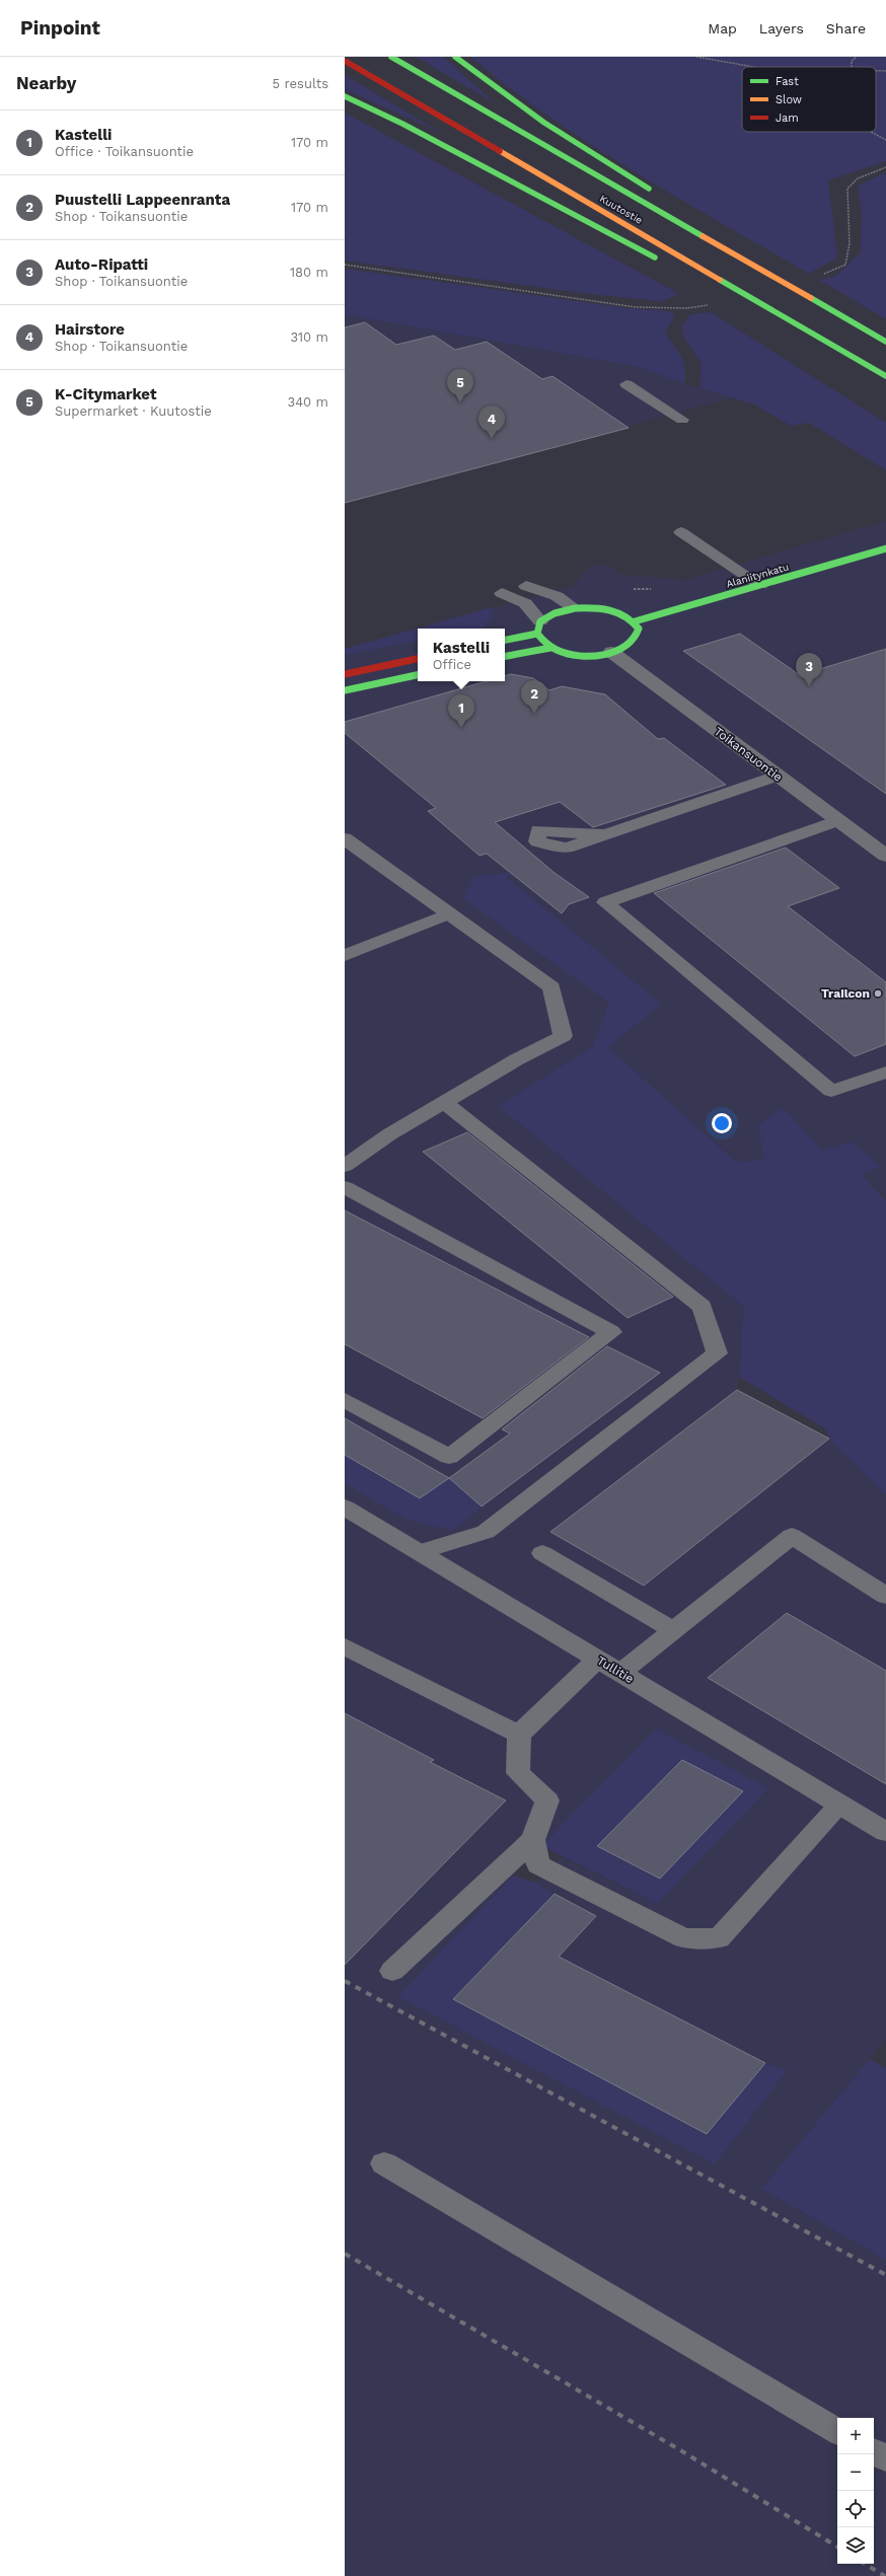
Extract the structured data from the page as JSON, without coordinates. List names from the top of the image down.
{
  "streets": {
    "main road": ["Kuutostie", "Alaniitynkatu"],
    "street": ["Toikansuontie", "Tullitie"]
  },
  "places": ["Trailcon"],
  "legend": ["Fast", "Slow", "Jam"],
  "page": {
    "header": "Pinpoint",
    "nav": ["Map", "Layers", "Share"],
    "heading": ["Nearby", "5 results"],
    "list": [
      {
        "mark": "1",
        "name": "Kastelli",
        "note": "Office · Toikansuontie",
        "value": "170 m"
      },
      {
        "mark": "2",
        "name": "Puustelli Lappeenranta",
        "note": "Shop · Toikansuontie",
        "value": "170 m"
      },
      {
        "mark": "3",
        "name": "Auto-Ripatti",
        "note": "Shop · Toikansuontie",
        "value": "180 m"
      },
      {
        "mark": "4",
        "name": "Hairstore",
        "note": "Shop · Toikansuontie",
        "value": "310 m"
      },
      {
        "mark": "5",
        "name": "K-Citymarket",
        "note": "Supermarket · Kuutostie",
        "value": "340 m"
      }
    ],
    "pins": [
      "5",
      "4",
      "3",
      "2",
      "1"
    ],
    "popup": ["Kastelli", "Office"],
    "map_buttons": ["+", "−"]
  }
}
